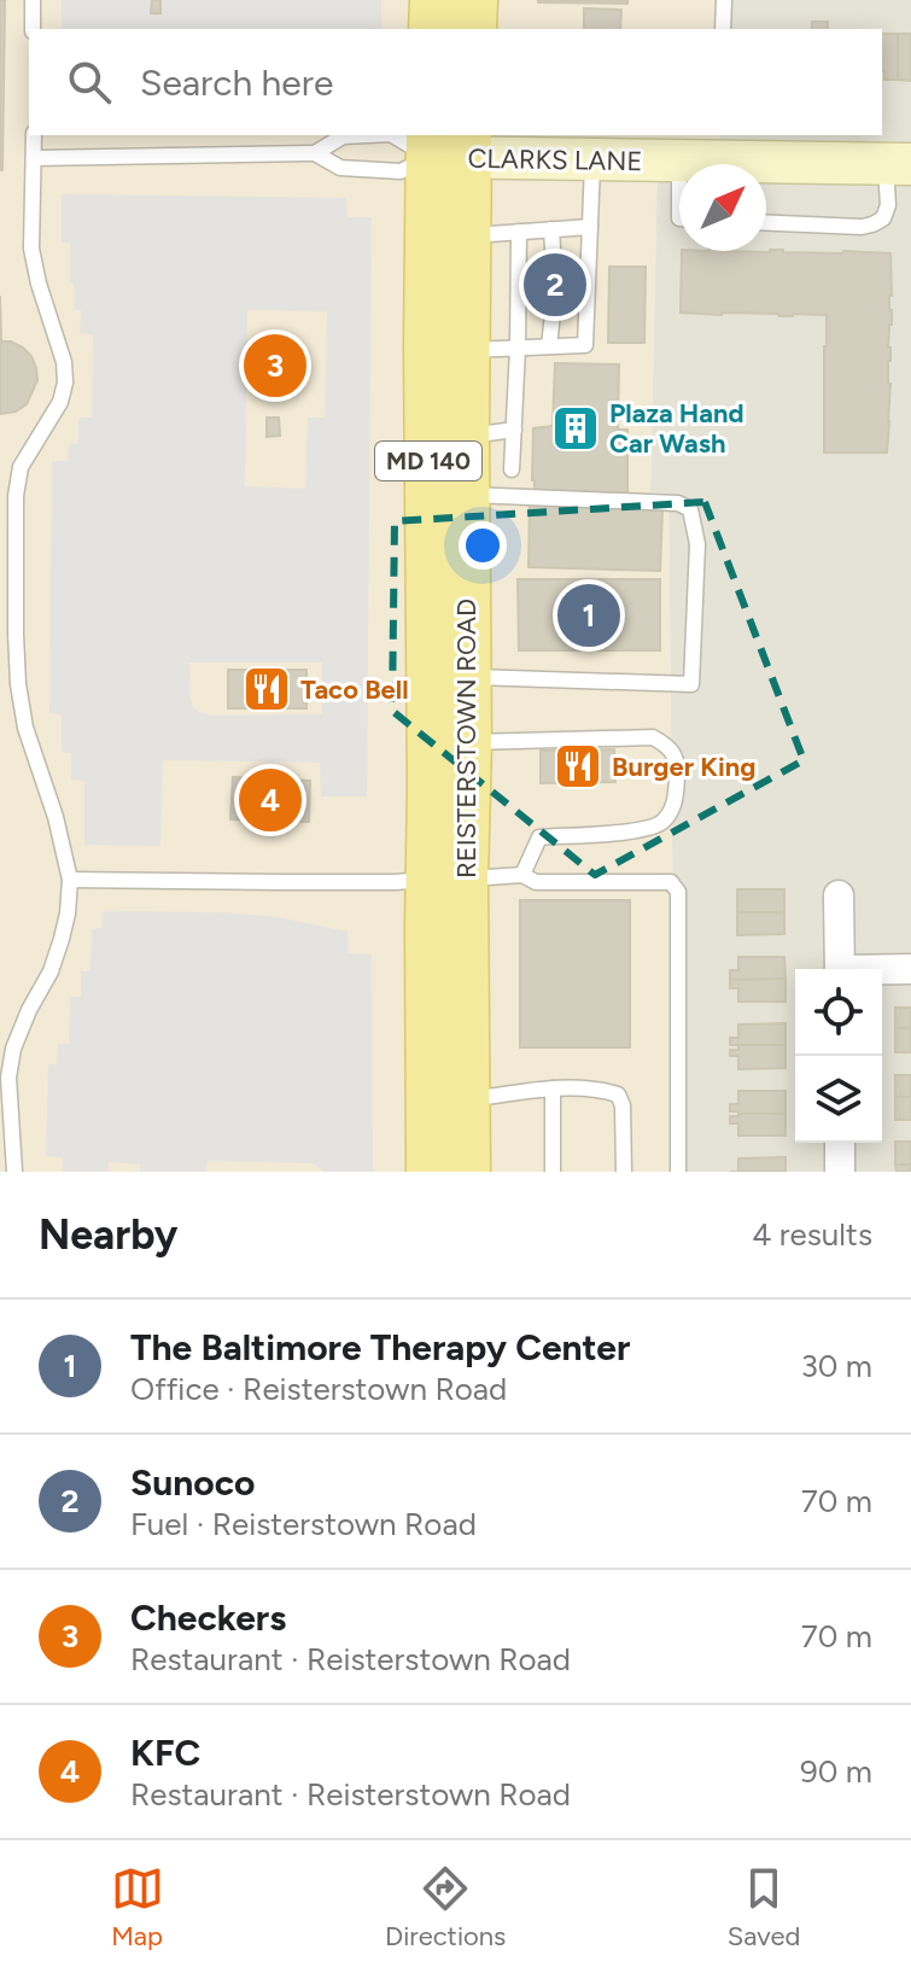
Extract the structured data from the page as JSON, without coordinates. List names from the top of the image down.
{
  "streets": {
    "main road": ["MD 140", "REISTERSTOWN ROAD"],
    "street": ["CLARKS LANE"]
  },
  "crossings": [
    ["CLARKS LANE", "REISTERSTOWN ROAD"]
  ],
  "places": {
    "building": ["Plaza Hand Car Wash"],
    "restaurant": ["Taco Bell", "Burger King"]
  },
  "north": "top right",
  "page": {
    "search": "Search here",
    "pins": [
      "2",
      "3",
      "1",
      "4"
    ],
    "heading": ["Nearby", "4 results"],
    "list": [
      {
        "mark": "1",
        "name": "The Baltimore Therapy Center",
        "note": "Office · Reisterstown Road",
        "value": "30 m"
      },
      {
        "mark": "2",
        "name": "Sunoco",
        "note": "Fuel · Reisterstown Road",
        "value": "70 m"
      },
      {
        "mark": "3",
        "name": "Checkers",
        "note": "Restaurant · Reisterstown Road",
        "value": "70 m"
      },
      {
        "mark": "4",
        "name": "KFC",
        "note": "Restaurant · Reisterstown Road",
        "value": "90 m"
      }
    ],
    "nav": ["Map", "Directions", "Saved"]
  }
}
